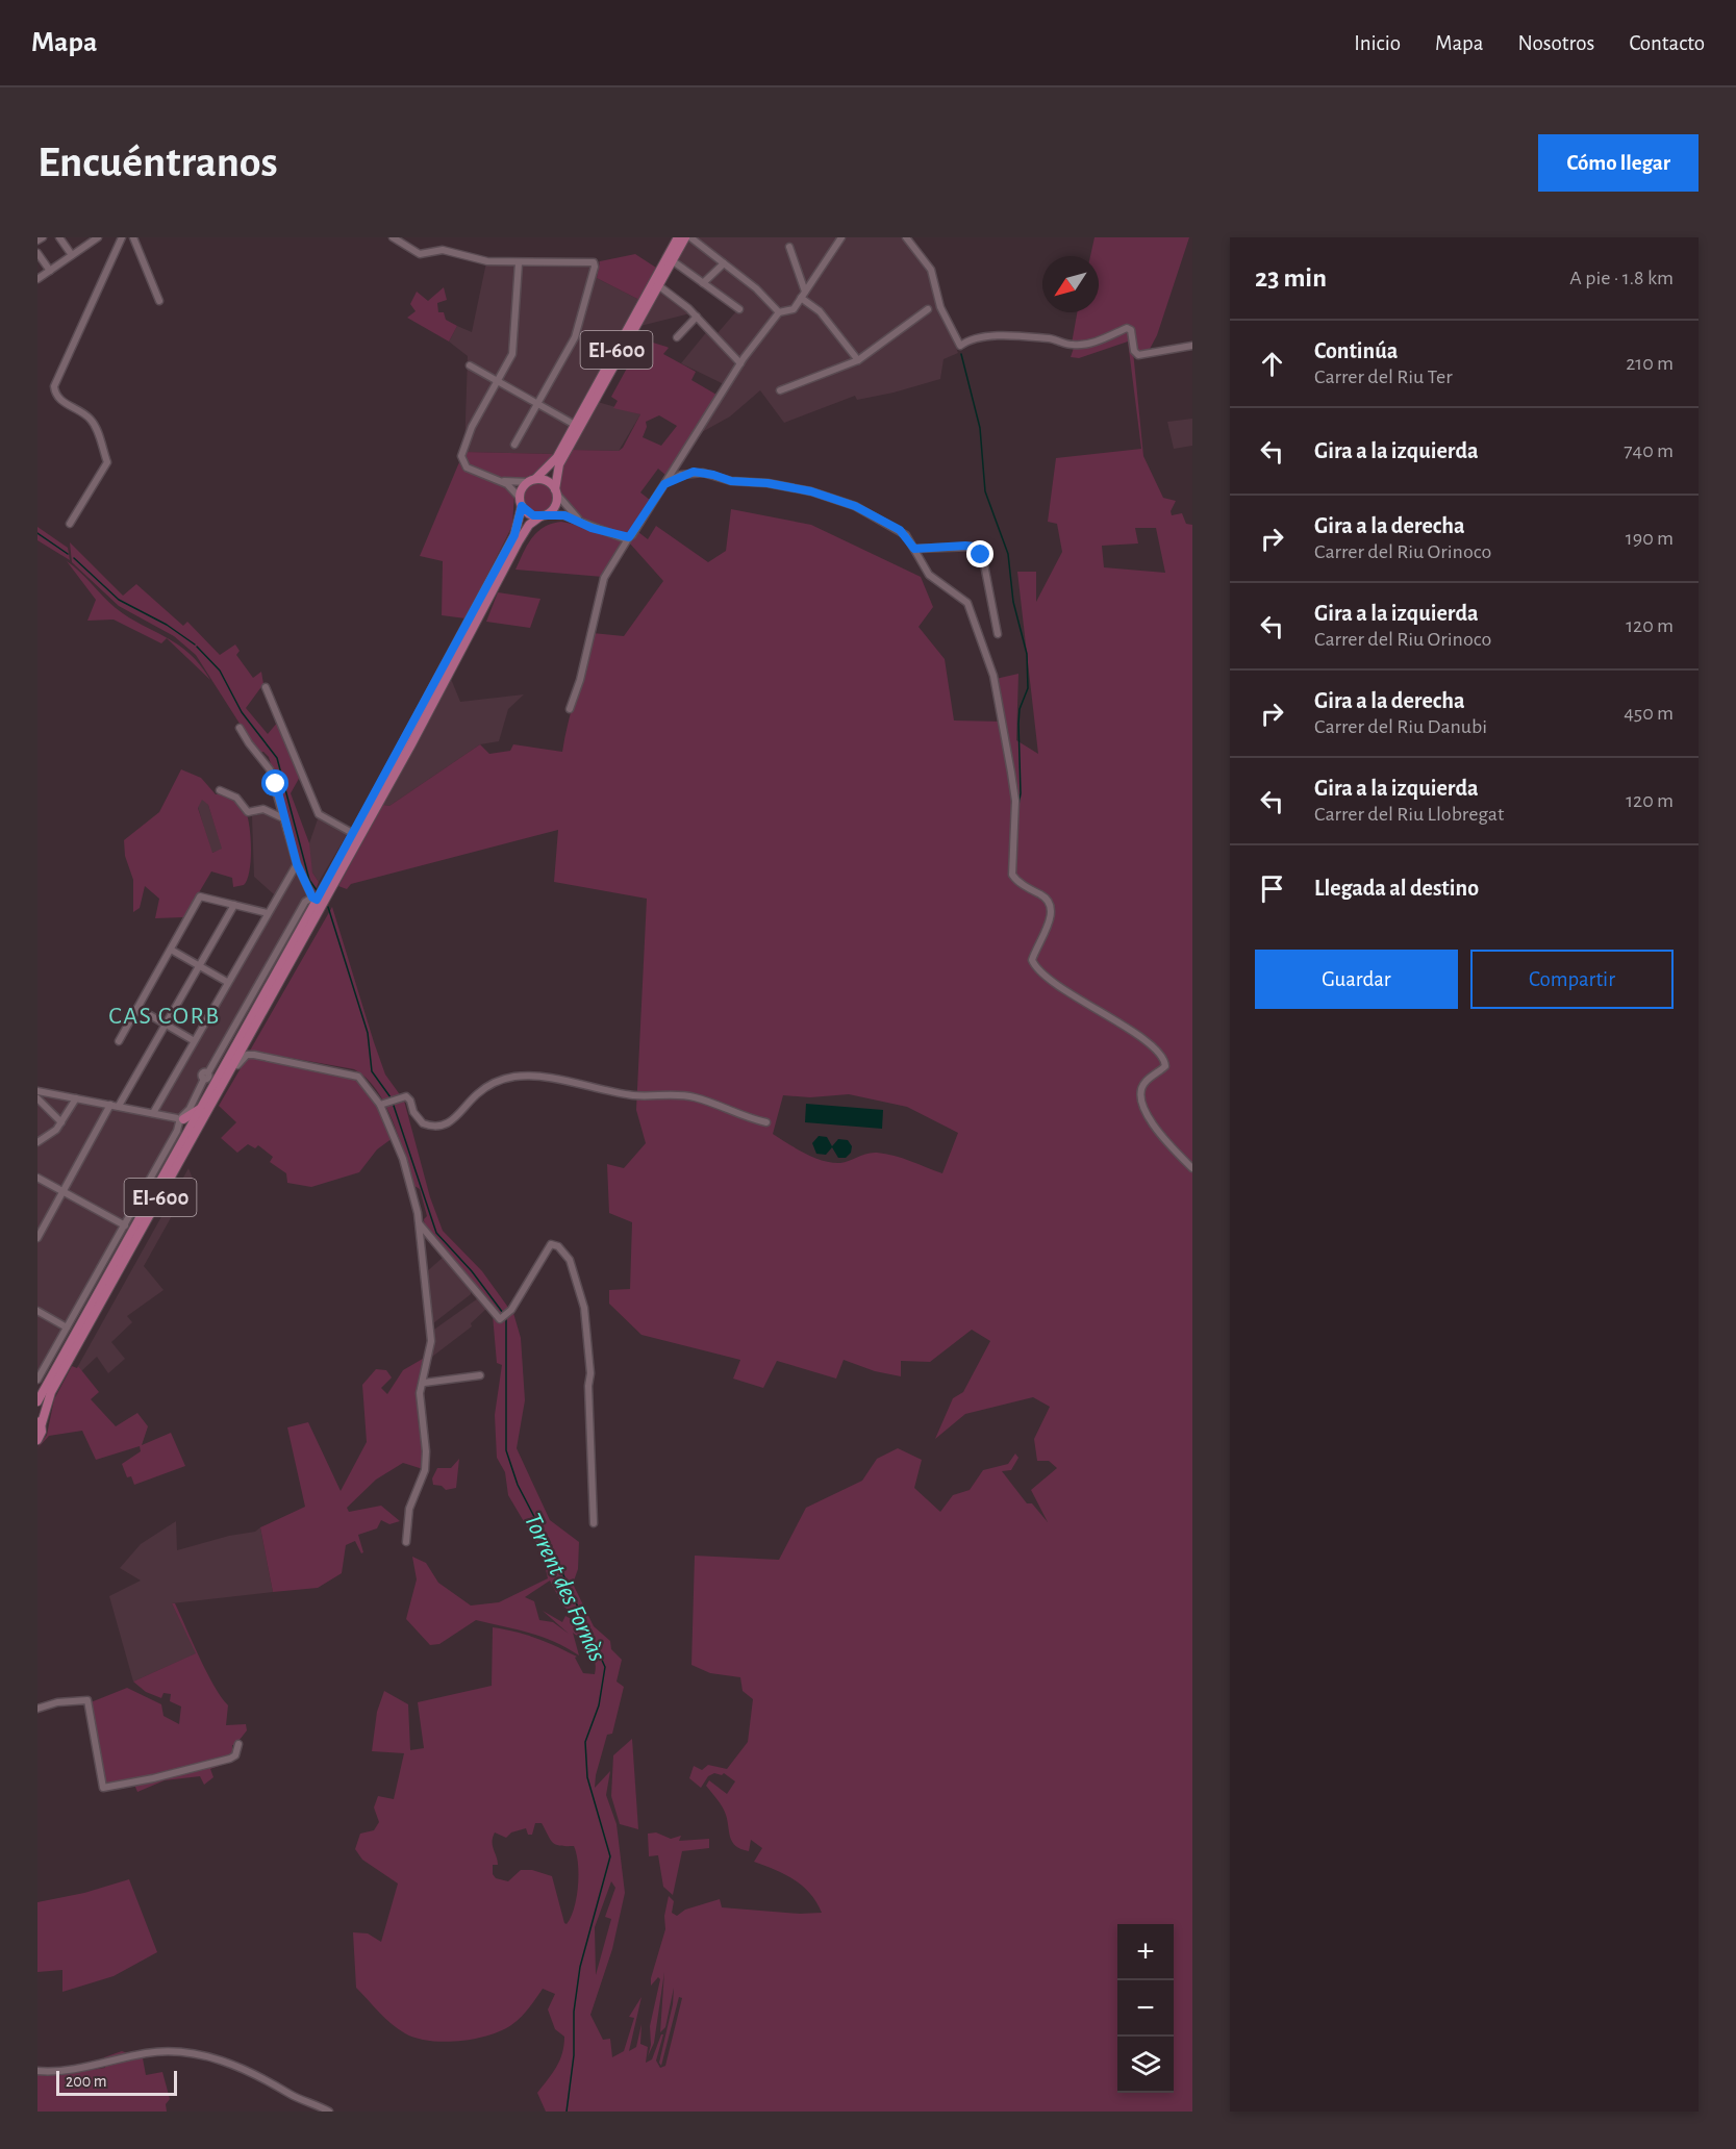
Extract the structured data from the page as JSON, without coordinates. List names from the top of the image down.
{
  "streets": {
    "main road": ["EI-600"]
  },
  "districts": ["CAS CORB"],
  "water": ["Torrent des Fornàs"],
  "scale_bar": "200 m",
  "north": "bottom left",
  "page": {
    "header": "Mapa",
    "nav": [
      "Inicio",
      "Mapa",
      "Nosotros",
      "Contacto"
    ],
    "buttons": [
      "Cómo llegar",
      ["Guardar", "Compartir"]
    ],
    "title": "Encuéntranos",
    "heading": ["23 min", "A pie · 1.8 km"],
    "list": [
      ["Continúa", "Carrer del Riu Ter", "210 m"],
      ["Gira a la izquierda", "740 m"],
      ["Gira a la derecha", "Carrer del Riu Orinoco", "190 m"],
      ["Gira a la izquierda", "Carrer del Riu Orinoco", "120 m"],
      ["Gira a la derecha", "Carrer del Riu Danubi", "450 m"],
      ["Gira a la izquierda", "Carrer del Riu Llobregat", "120 m"],
      "Llegada al destino"
    ],
    "map_buttons": ["+", "−"],
    "scale": "200 m"
  }
}
